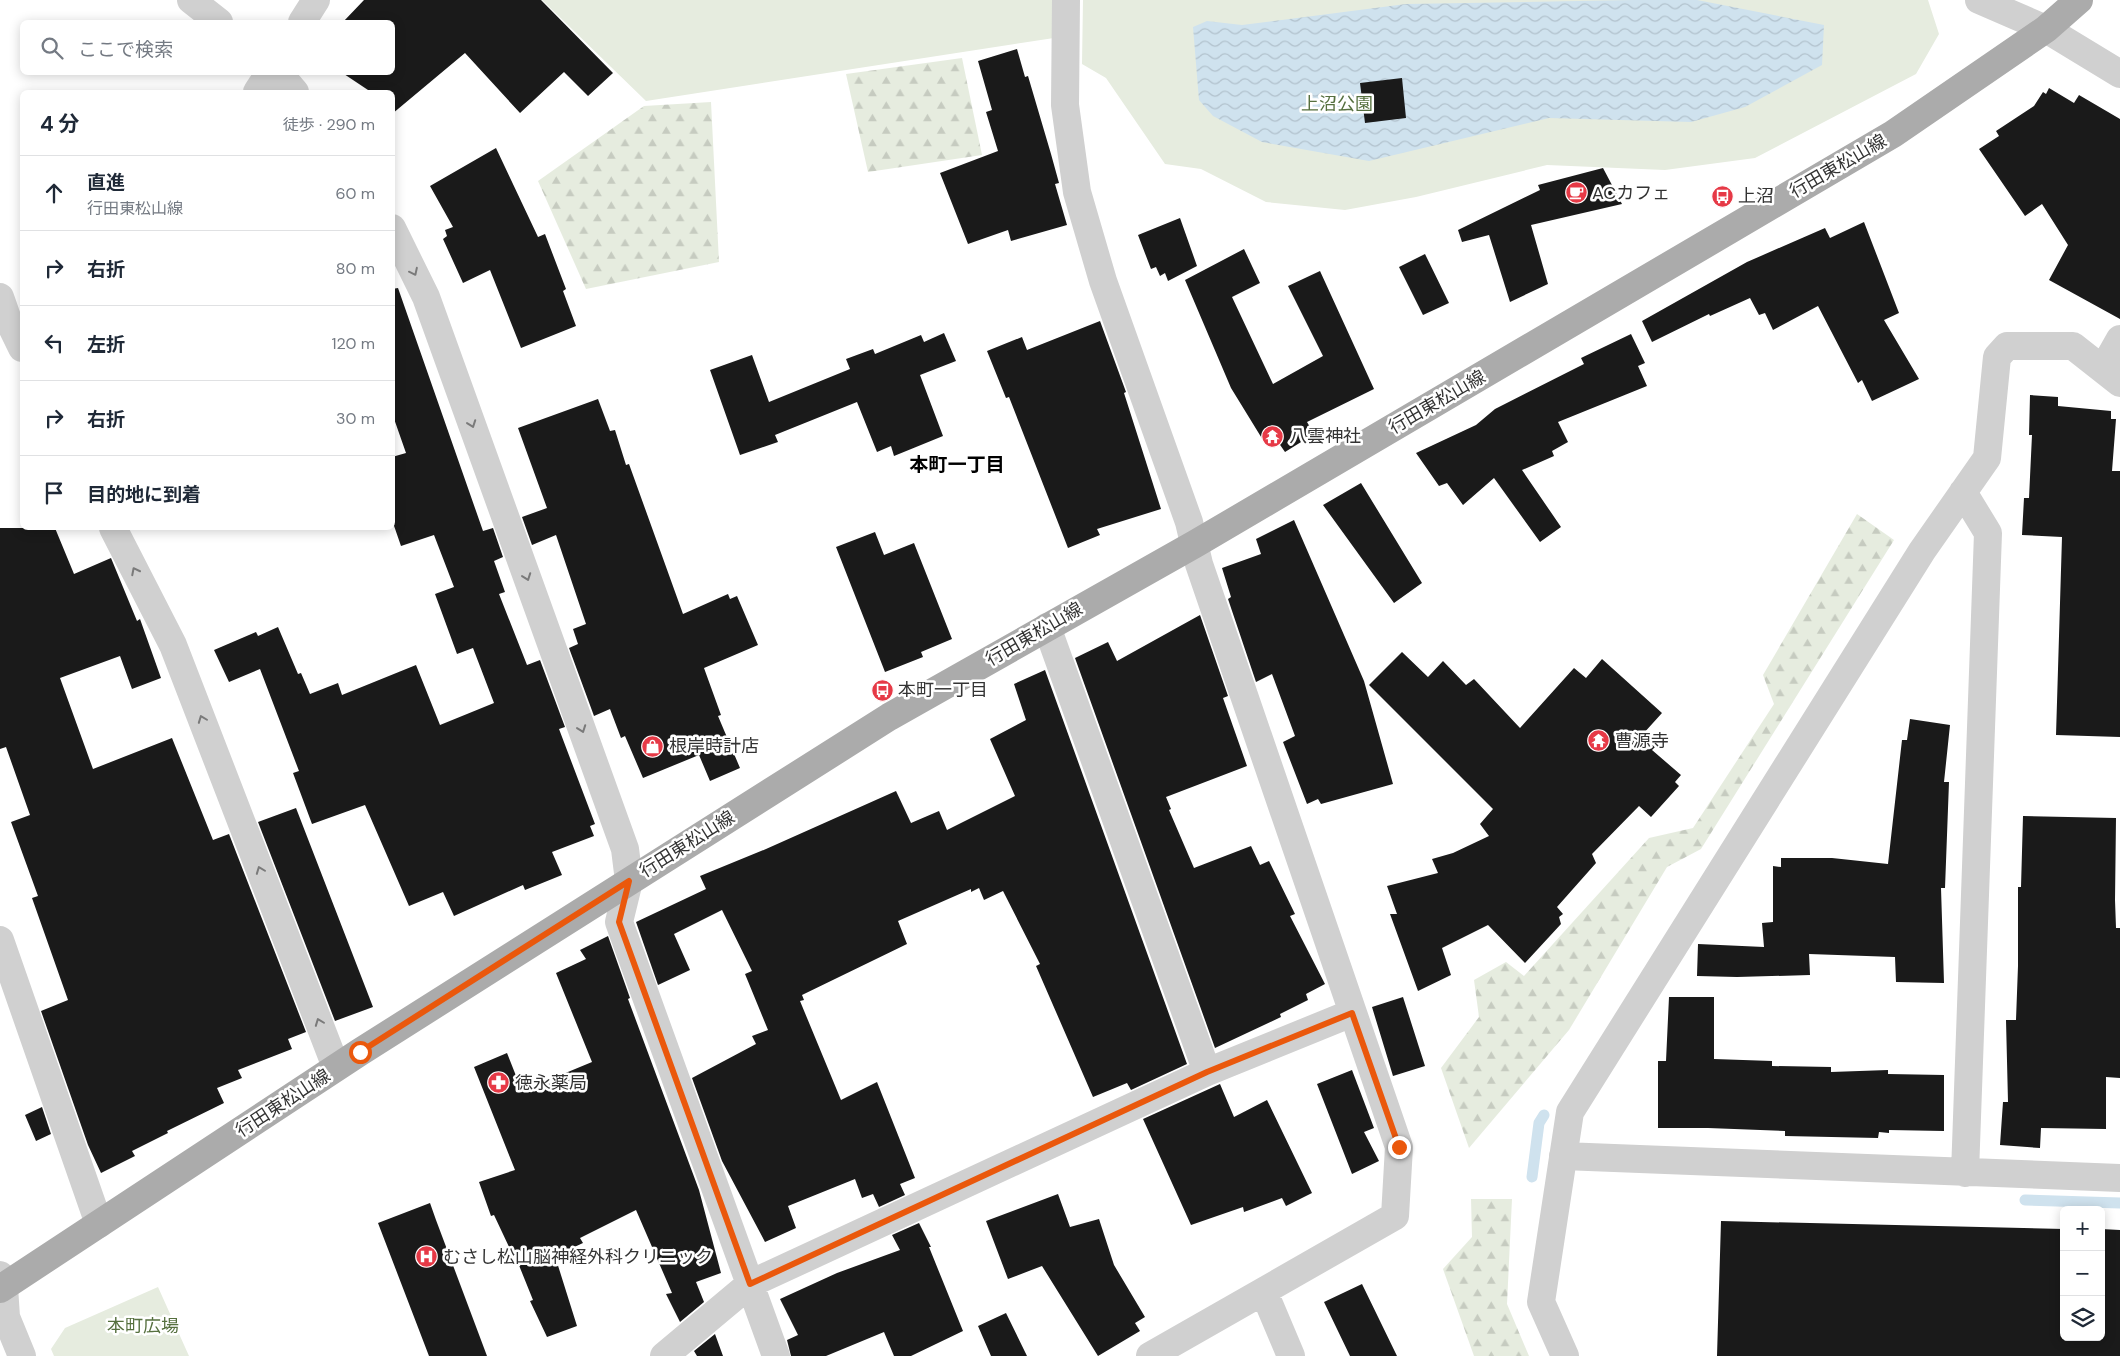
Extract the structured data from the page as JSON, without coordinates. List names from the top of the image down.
{
  "streets": {
    "main road": ["行田東松山線"]
  },
  "districts": ["本町一丁目"],
  "parks": ["上沼公園", "本町広場"],
  "places": {
    "cafe": ["ACカフェ"],
    "bus stop": ["上沼", "本町一丁目"],
    "temple": ["八雲神社", "曹源寺"],
    "shop": ["根岸時計店"],
    "pharmacy": ["徳永薬局"],
    "hospital": ["むさし松山脳神経外科クリニック"]
  },
  "page": {
    "search": "ここで検索",
    "heading": ["4 分", "徒歩 · 290 m"],
    "list": [
      ["直進", "行田東松山線", "60 m"],
      ["右折", "80 m"],
      ["左折", "120 m"],
      ["右折", "30 m"],
      "目的地に到着"
    ],
    "map_buttons": ["+", "−"]
  }
}
